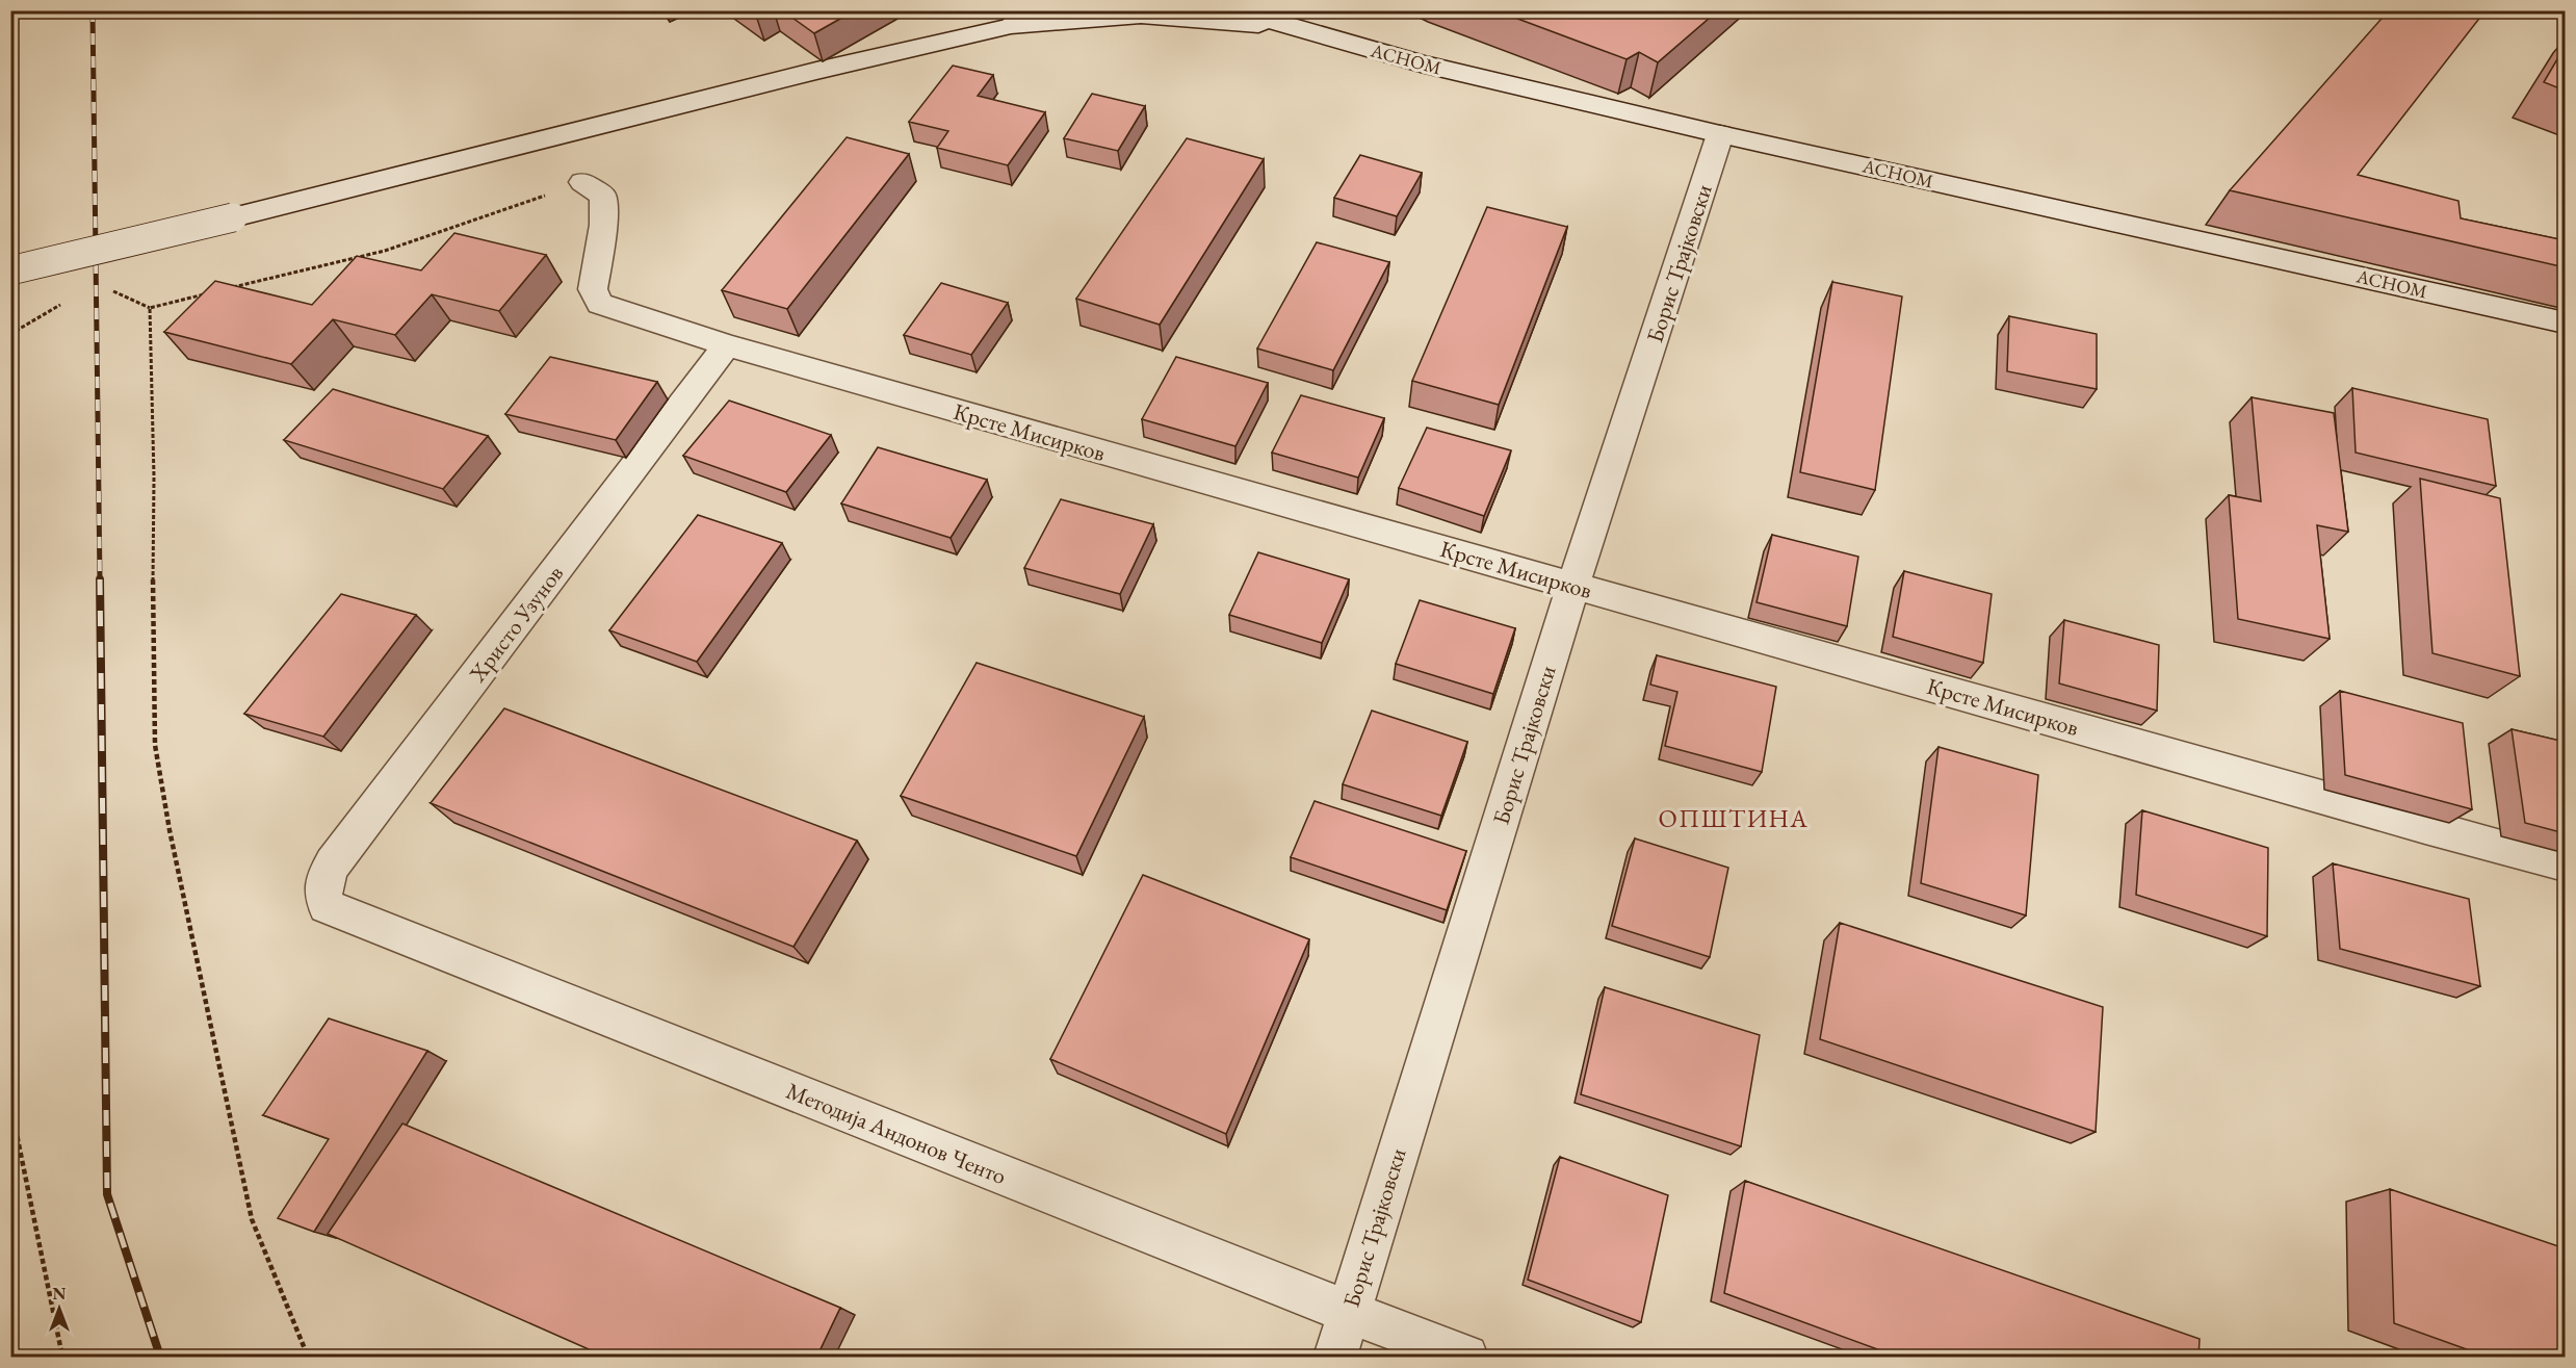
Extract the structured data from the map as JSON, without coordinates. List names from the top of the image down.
{
  "streets": {
    "street": [
      "АСНОМ",
      "Борис Трајковски",
      "Крсте Мисирков",
      "Христо Узунов",
      "Методија Андонов Ченто"
    ]
  },
  "crossings": [
    ["АСНОМ", "Борис Трајковски"],
    ["Борис Трајковски", "Крсте Мисирков"],
    ["Борис Трајковски", "Методија Андонов Ченто"],
    ["Крсте Мисирков", "Христо Узунов"],
    ["Христо Узунов", "Методија Андонов Ченто"]
  ],
  "districts": ["ОПШТИНА"],
  "north": "top"
}
